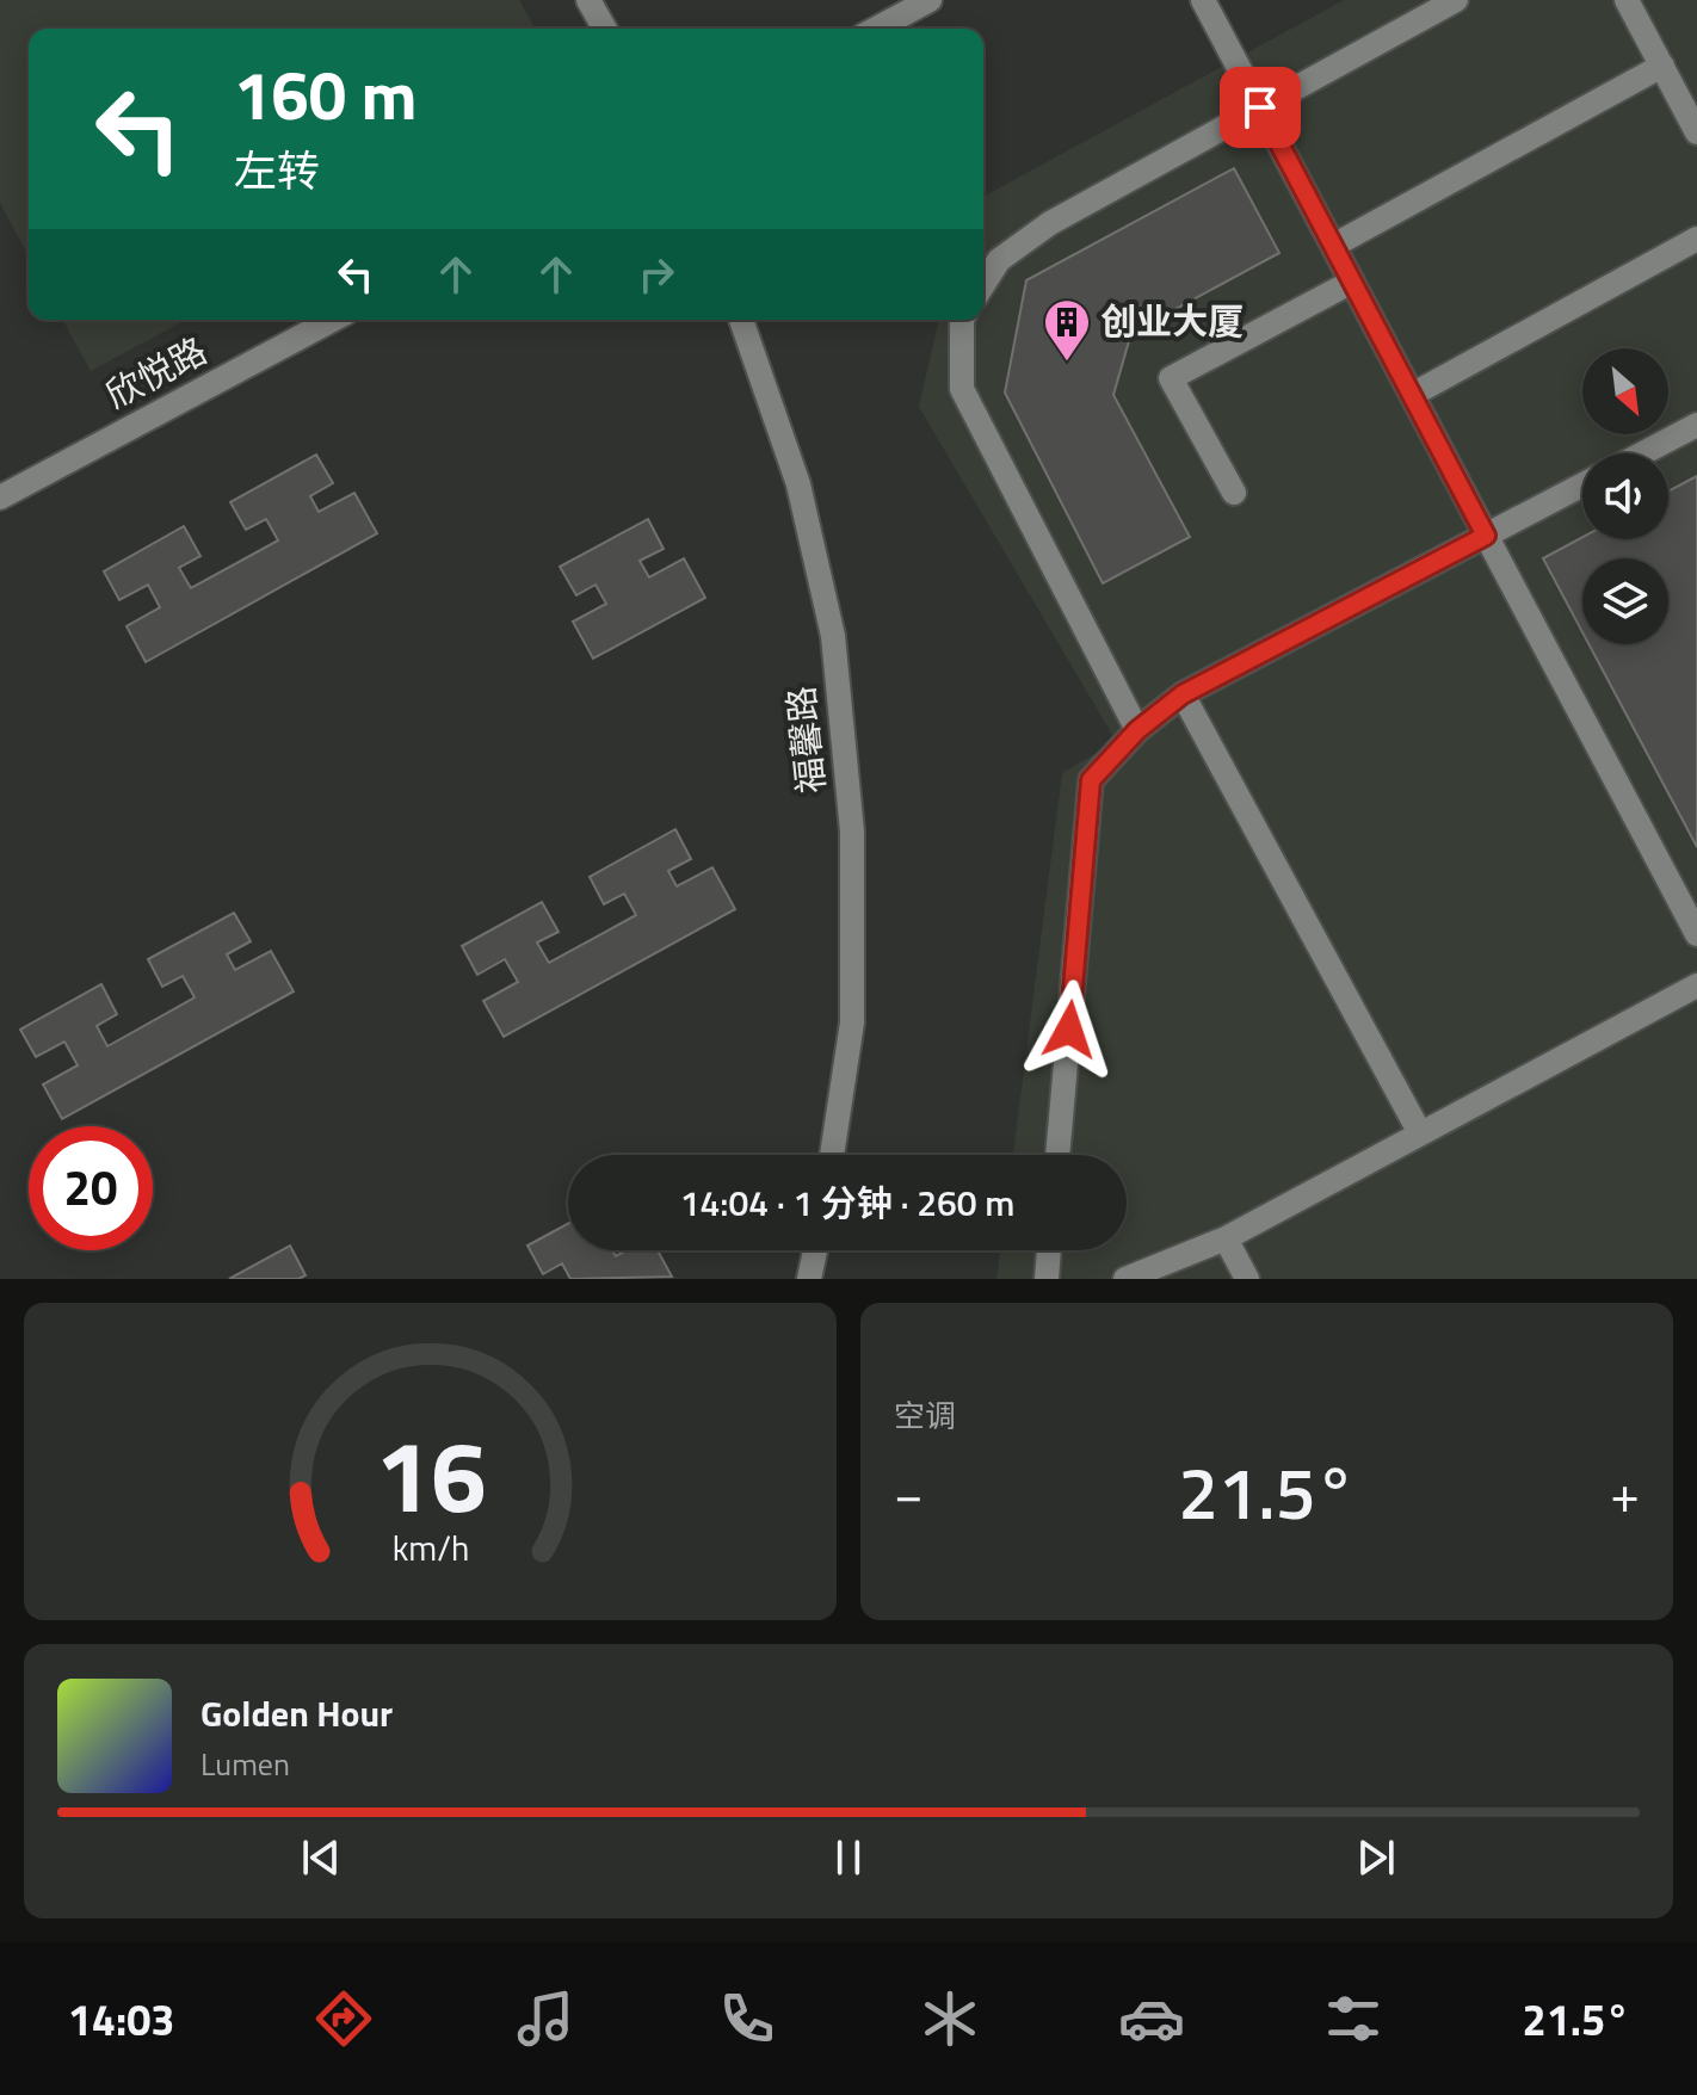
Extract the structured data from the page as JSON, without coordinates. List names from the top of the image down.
{
  "streets": {
    "street": ["欣悦路", "福馨路"]
  },
  "places": {
    "building": ["创业大厦"]
  },
  "north": "bottom right",
  "page": {
    "turn": ["160 m", "左转"],
    "limit": "20",
    "trip": "14:04 · 1 分钟 · 260 m",
    "tile": "空调",
    "heat": ["−", "21.5°", "+"],
    "song": ["Golden Hour", "Lumen"],
    "tabs": ["14:03", "21.5°"],
    "gauge": ["16", "km/h"]
  }
}
